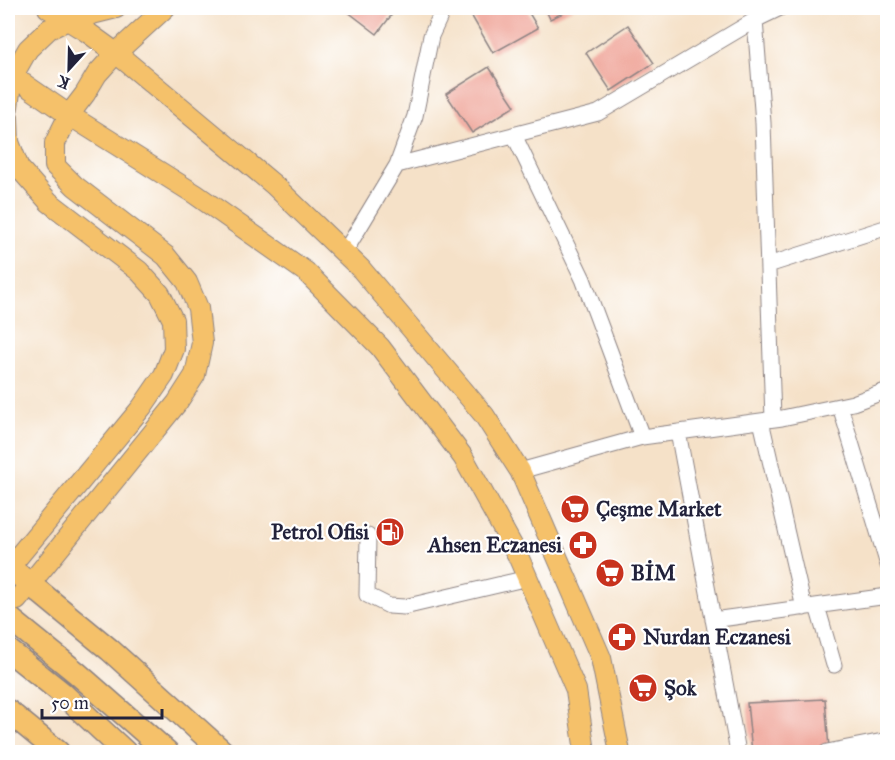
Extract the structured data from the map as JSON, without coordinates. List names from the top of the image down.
{
  "places": {
    "supermarket": ["Çeşme Market", "BİM", "Şok"],
    "fuel station": ["Petrol Ofisi"],
    "pharmacy": ["Ahsen Eczanesi", "Nurdan Eczanesi"]
  },
  "scale_bar": "50 m",
  "north": "bottom"
}
